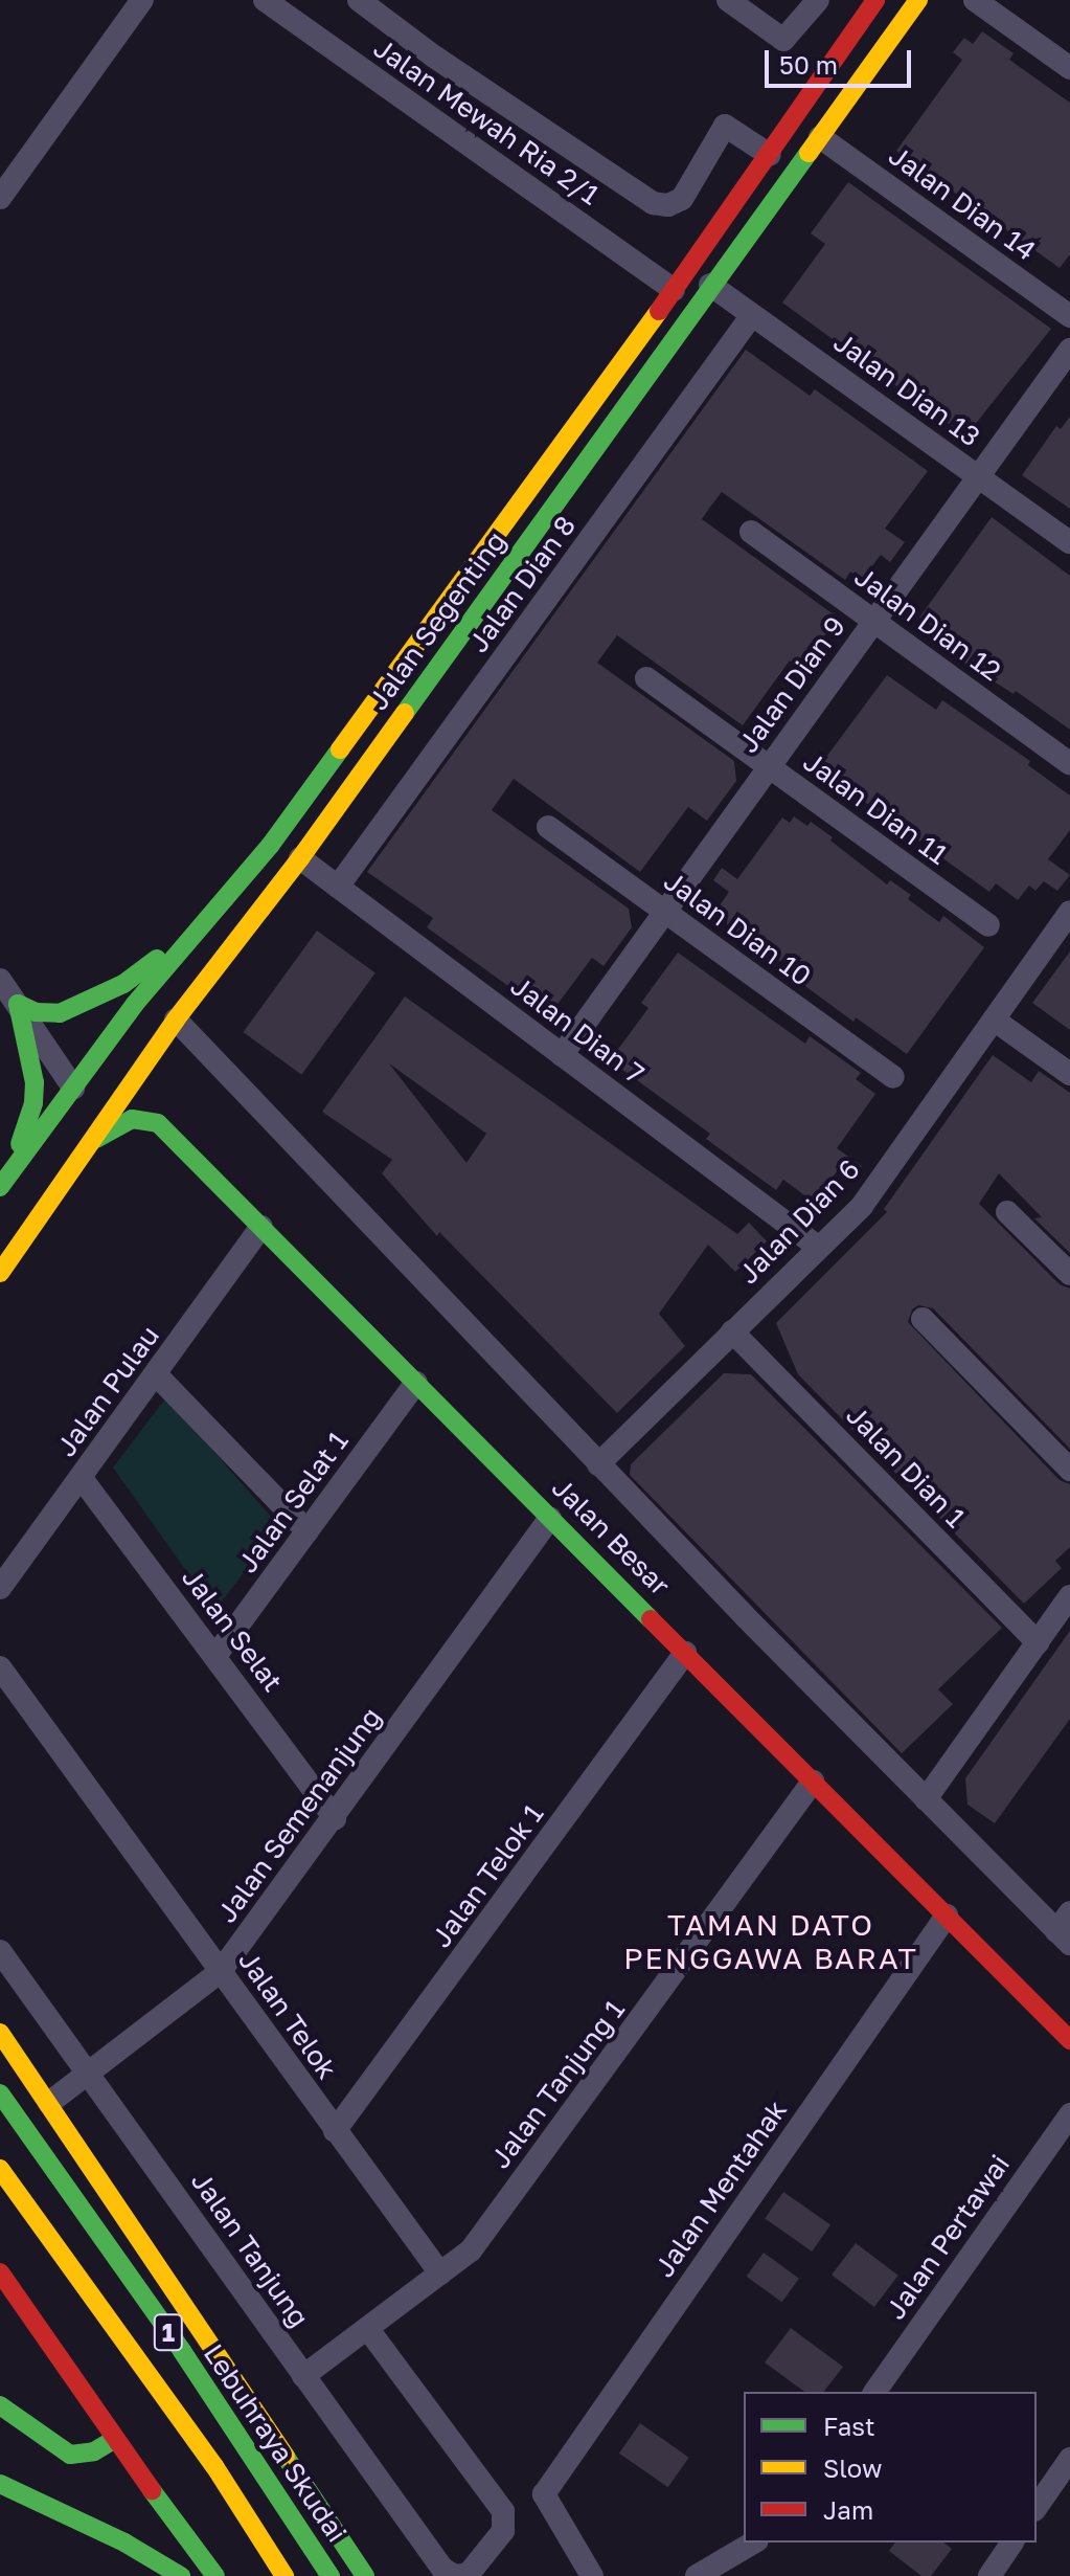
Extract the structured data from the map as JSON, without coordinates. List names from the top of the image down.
{
  "streets": {
    "main road": [
      "Jalan Segenting",
      "Jalan Besar",
      "1",
      "Lebuhraya Skudai"
    ],
    "street": [
      "Jalan Mewah Ria 2/1",
      "Jalan Dian 14",
      "Jalan Dian 13",
      "Jalan Dian 8",
      "Jalan Dian 12",
      "Jalan Dian 9",
      "Jalan Dian 11",
      "Jalan Dian 10",
      "Jalan Dian 7",
      "Jalan Dian 6",
      "Jalan Pulau",
      "Jalan Dian 1",
      "Jalan Selat 1",
      "Jalan Selat",
      "Jalan Semenanjung",
      "Jalan Telok 1",
      "Jalan Telok",
      "Jalan Tanjung 1",
      "Jalan Mentahak",
      "Jalan Pertawai",
      "Jalan Tanjung"
    ]
  },
  "crossings": [
    ["Jalan Mewah Ria 2/1", "Jalan Segenting"],
    ["Jalan Dian 14", "Jalan Segenting"],
    ["Jalan Dian 13", "Jalan Dian 8"],
    ["Jalan Dian 13", "Jalan Segenting"],
    ["Jalan Dian 13", "Jalan Dian 9"],
    ["Jalan Dian 8", "Jalan Dian 7"],
    ["Jalan Segenting", "Jalan Dian 7"],
    ["Jalan Segenting", "Jalan Besar"],
    ["Jalan Dian 12", "Jalan Dian 9"],
    ["Jalan Dian 9", "Jalan Dian 11"],
    ["Jalan Dian 9", "Jalan Dian 10"],
    ["Jalan Dian 9", "Jalan Dian 7"],
    ["Jalan Dian 7", "Jalan Dian 6"],
    ["Jalan Dian 6", "Jalan Dian 1"],
    ["Jalan Dian 6", "Jalan Besar"],
    ["Jalan Pulau", "Jalan Besar"],
    ["Jalan Pulau", "Jalan Selat"],
    ["Jalan Selat 1", "Jalan Besar"],
    ["Jalan Selat 1", "Jalan Selat"],
    ["Jalan Besar", "Jalan Semenanjung"],
    ["Jalan Besar", "Jalan Telok 1"],
    ["Jalan Besar", "Jalan Tanjung 1"],
    ["Jalan Besar", "Jalan Mentahak"],
    ["Jalan Selat", "Jalan Semenanjung"],
    ["Jalan Semenanjung", "Jalan Telok"],
    ["Jalan Semenanjung", "Jalan Tanjung"],
    ["Jalan Telok 1", "Jalan Telok"],
    ["Jalan Telok", "Jalan Tanjung 1"],
    ["Jalan Tanjung 1", "Jalan Tanjung"]
  ],
  "districts": ["TAMAN DATO PENGGAWA BARAT"],
  "legend": ["Fast", "Slow", "Jam"],
  "scale_bar": "50 m"
}
